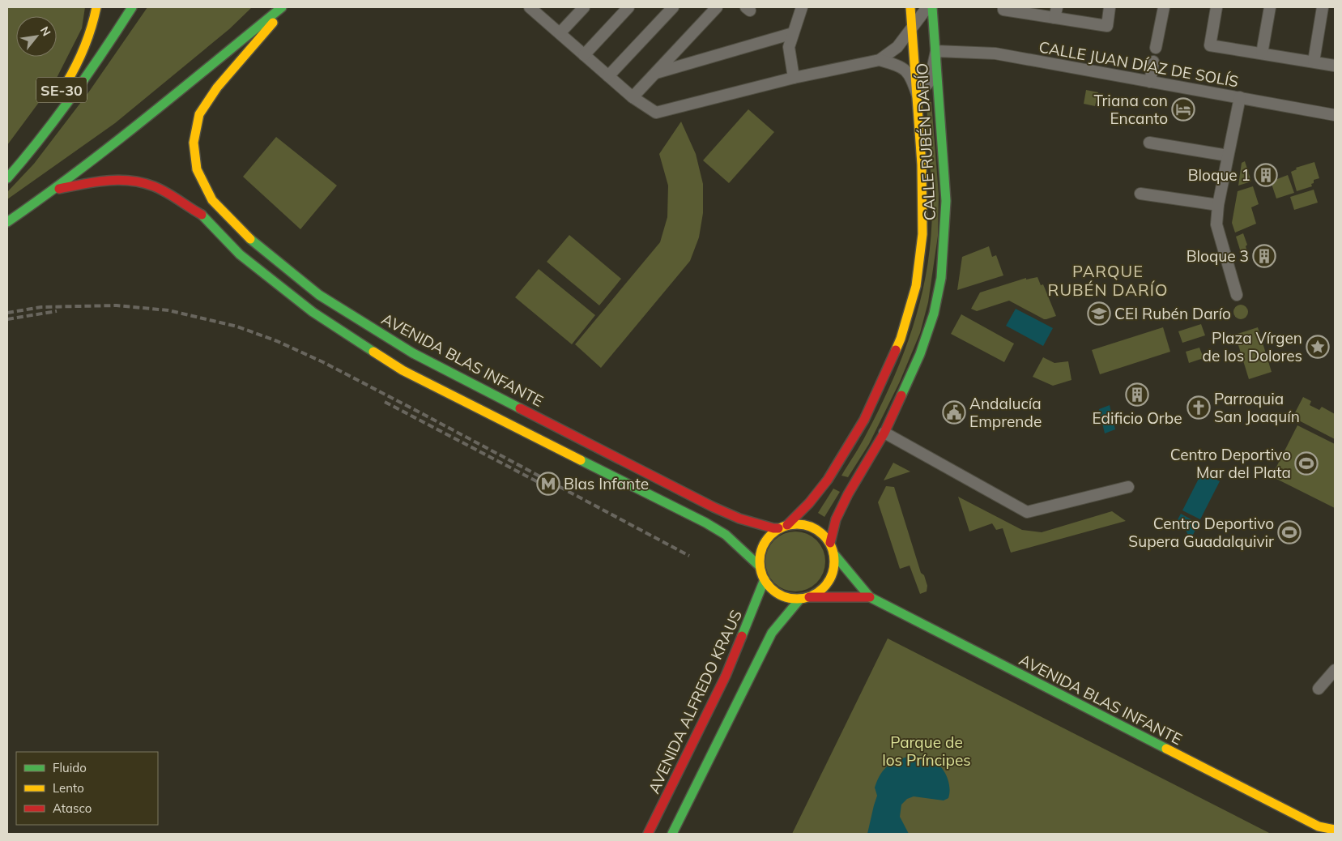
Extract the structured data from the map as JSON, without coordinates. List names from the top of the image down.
{
  "streets": {
    "main road": [
      "SE-30",
      "CALLE RUBÉN DARÍO",
      "AVENIDA BLAS INFANTE",
      "AVENIDA ALFREDO KRAUS"
    ],
    "street": ["CALLE JUAN DÍAZ DE SOLÍS"]
  },
  "crossings": [
    ["CALLE JUAN DÍAZ DE SOLÍS", "CALLE RUBÉN DARÍO"],
    ["CALLE RUBÉN DARÍO", "AVENIDA BLAS INFANTE"],
    ["CALLE RUBÉN DARÍO", "AVENIDA ALFREDO KRAUS"],
    ["AVENIDA BLAS INFANTE", "AVENIDA ALFREDO KRAUS"]
  ],
  "districts": ["PARQUE RUBÉN DARÍO"],
  "parks": ["Parque de los Príncipes"],
  "places": {
    "hotel": ["Triana con Encanto"],
    "building": ["Bloque 1", "Bloque 3", "Edificio Orbe"],
    "school or university": ["CEI Rubén Darío"],
    "place": ["Plaza Vírgen de los Dolores"],
    "church": ["Parroquia San Joaquín"],
    "public building": ["Andalucía Emprende"],
    "sports": ["Centro Deportivo Mar del Plata", "Centro Deportivo Supera Guadalquivir"],
    "metro station": ["Blas Infante"]
  },
  "legend": ["Fluido", "Lento", "Atasco"],
  "north": "top right"
}
